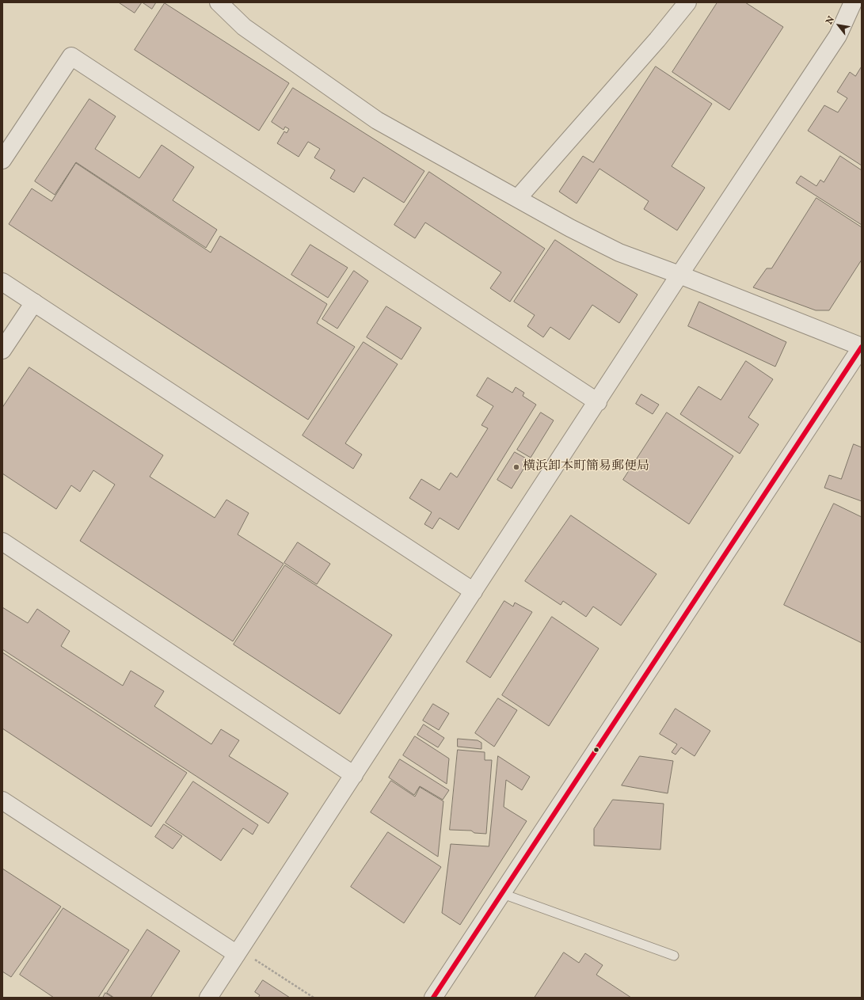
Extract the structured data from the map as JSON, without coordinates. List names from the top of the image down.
{
  "places": ["横浜卸本町簡易郵便局"],
  "north": "top left"
}
